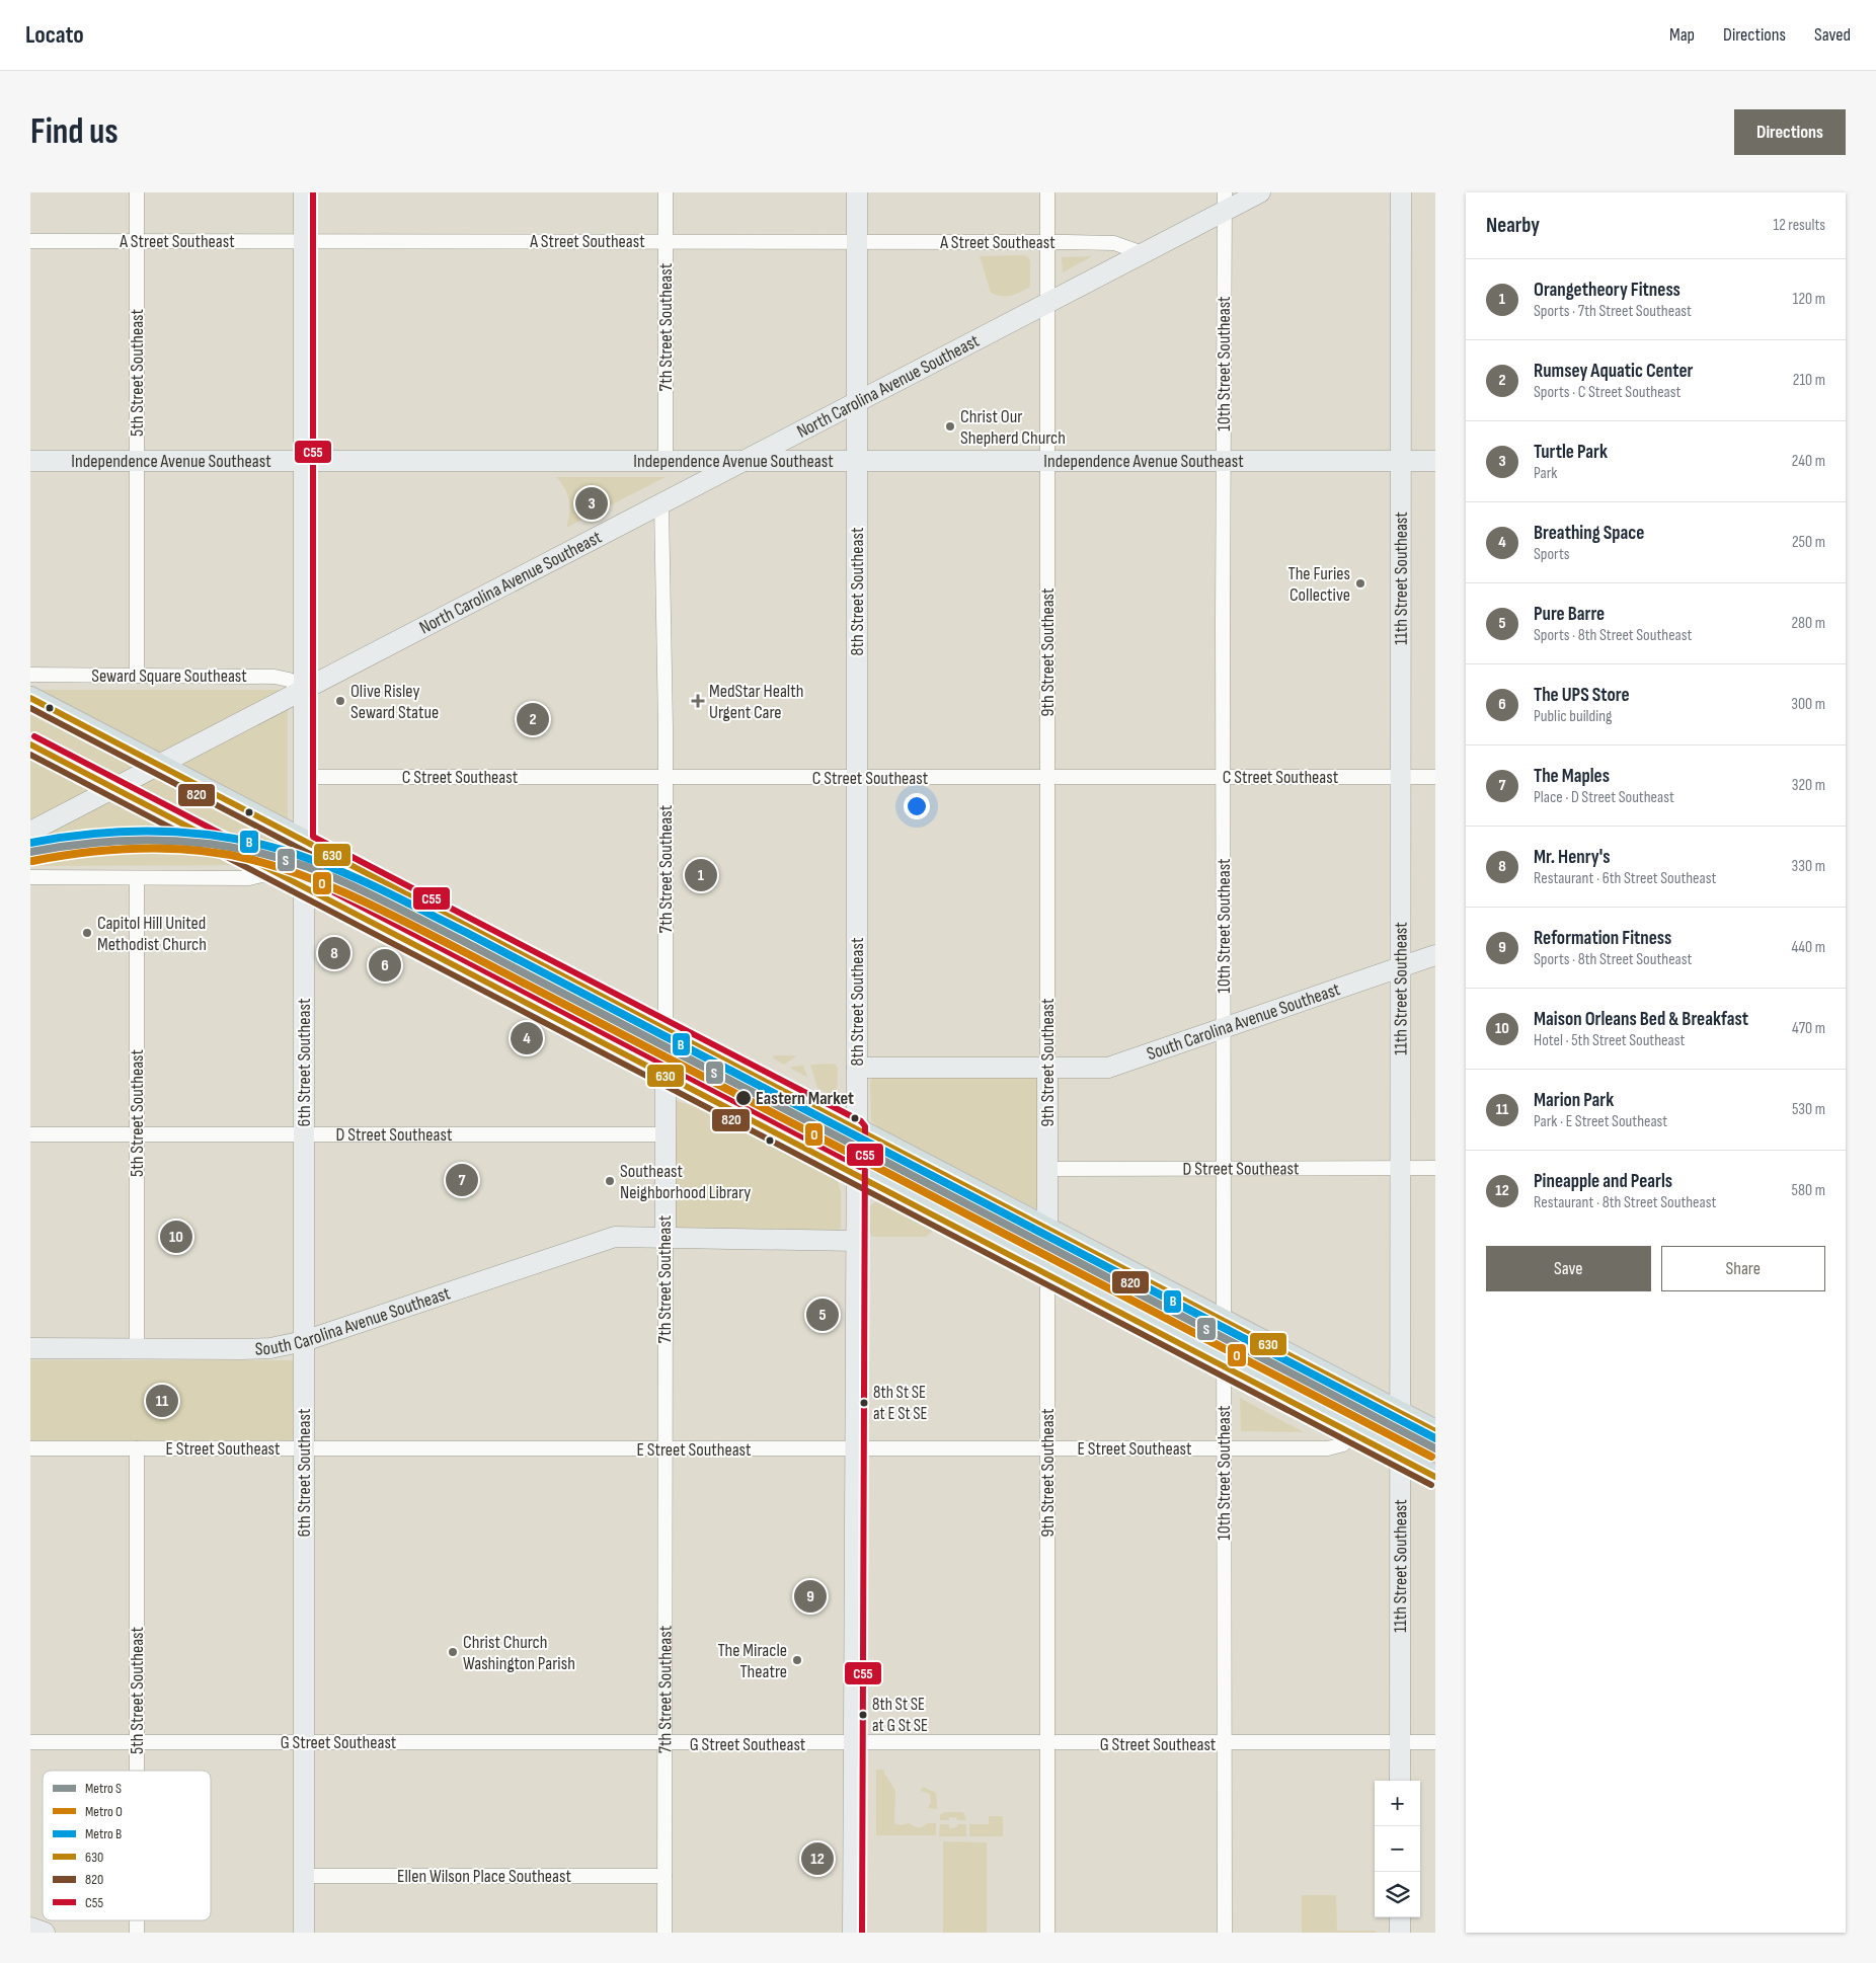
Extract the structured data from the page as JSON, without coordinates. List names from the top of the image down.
{
  "streets": {
    "main road": [
      "7th Street Southeast",
      "North Carolina Avenue Southeast",
      "Independence Avenue Southeast",
      "11th Street Southeast",
      "8th Street Southeast",
      "9th Street Southeast",
      "South Carolina Avenue Southeast",
      "6th Street Southeast"
    ],
    "street": [
      "A Street Southeast",
      "10th Street Southeast",
      "5th Street Southeast",
      "Seward Square Southeast",
      "C Street Southeast",
      "D Street Southeast",
      "E Street Southeast",
      "G Street Southeast",
      "Ellen Wilson Place Southeast"
    ]
  },
  "crossings": [
    ["A Street Southeast", "7th Street Southeast"],
    ["A Street Southeast", "5th Street Southeast"],
    ["A Street Southeast", "North Carolina Avenue Southeast"],
    ["A Street Southeast", "8th Street Southeast"],
    ["A Street Southeast", "9th Street Southeast"],
    ["A Street Southeast", "6th Street Southeast"],
    ["7th Street Southeast", "North Carolina Avenue Southeast"],
    ["7th Street Southeast", "Independence Avenue Southeast"],
    ["7th Street Southeast", "C Street Southeast"],
    ["7th Street Southeast", "South Carolina Avenue Southeast"],
    ["7th Street Southeast", "D Street Southeast"],
    ["7th Street Southeast", "E Street Southeast"],
    ["7th Street Southeast", "G Street Southeast"],
    ["7th Street Southeast", "Ellen Wilson Place Southeast"],
    ["10th Street Southeast", "North Carolina Avenue Southeast"],
    ["10th Street Southeast", "Independence Avenue Southeast"],
    ["10th Street Southeast", "C Street Southeast"],
    ["10th Street Southeast", "South Carolina Avenue Southeast"],
    ["10th Street Southeast", "D Street Southeast"],
    ["10th Street Southeast", "E Street Southeast"],
    ["10th Street Southeast", "G Street Southeast"],
    ["5th Street Southeast", "Independence Avenue Southeast"],
    ["5th Street Southeast", "Seward Square Southeast"],
    ["5th Street Southeast", "South Carolina Avenue Southeast"],
    ["5th Street Southeast", "D Street Southeast"],
    ["5th Street Southeast", "E Street Southeast"],
    ["5th Street Southeast", "G Street Southeast"],
    ["North Carolina Avenue Southeast", "Independence Avenue Southeast"],
    ["North Carolina Avenue Southeast", "8th Street Southeast"],
    ["North Carolina Avenue Southeast", "9th Street Southeast"],
    ["North Carolina Avenue Southeast", "Seward Square Southeast"],
    ["North Carolina Avenue Southeast", "6th Street Southeast"],
    ["Independence Avenue Southeast", "11th Street Southeast"],
    ["Independence Avenue Southeast", "8th Street Southeast"],
    ["Independence Avenue Southeast", "9th Street Southeast"],
    ["Independence Avenue Southeast", "6th Street Southeast"],
    ["11th Street Southeast", "C Street Southeast"],
    ["11th Street Southeast", "South Carolina Avenue Southeast"],
    ["11th Street Southeast", "D Street Southeast"],
    ["11th Street Southeast", "G Street Southeast"],
    ["8th Street Southeast", "C Street Southeast"],
    ["8th Street Southeast", "E Street Southeast"],
    ["8th Street Southeast", "G Street Southeast"],
    ["9th Street Southeast", "C Street Southeast"],
    ["9th Street Southeast", "South Carolina Avenue Southeast"],
    ["9th Street Southeast", "D Street Southeast"],
    ["9th Street Southeast", "E Street Southeast"],
    ["9th Street Southeast", "G Street Southeast"],
    ["Seward Square Southeast", "6th Street Southeast"],
    ["C Street Southeast", "6th Street Southeast"],
    ["South Carolina Avenue Southeast", "6th Street Southeast"],
    ["6th Street Southeast", "D Street Southeast"],
    ["6th Street Southeast", "E Street Southeast"],
    ["6th Street Southeast", "G Street Southeast"],
    ["6th Street Southeast", "Ellen Wilson Place Southeast"]
  ],
  "places": {
    "other": [
      "Christ Our Shepherd Church",
      "The Furies Collective",
      "Olive Risley Seward Statue",
      "Capitol Hill United Methodist Church",
      "Eastern Market",
      "Southeast Neighborhood Library",
      "8th St SE at E St SE",
      "Christ Church Washington Parish",
      "The Miracle Theatre",
      "8th St SE at G St SE"
    ],
    "health": ["MedStar Health Urgent Care"]
  },
  "lines": [
    "transit line C55",
    "transit line 630",
    "transit line 820",
    "metro line B",
    "metro line S",
    "metro line O"
  ],
  "legend": [
    "Metro S",
    "Metro O",
    "Metro B",
    "630",
    "820",
    "C55"
  ],
  "page": {
    "header": "Locato",
    "nav": ["Map", "Directions", "Saved"],
    "buttons": [
      "Directions",
      ["Save", "Share"]
    ],
    "title": "Find us",
    "heading": ["Nearby", "12 results"],
    "list": [
      {
        "mark": "1",
        "name": "Orangetheory Fitness",
        "note": "Sports · 7th Street Southeast",
        "value": "120 m"
      },
      {
        "mark": "2",
        "name": "Rumsey Aquatic Center",
        "note": "Sports · C Street Southeast",
        "value": "210 m"
      },
      {
        "mark": "3",
        "name": "Turtle Park",
        "note": "Park",
        "value": "240 m"
      },
      {
        "mark": "4",
        "name": "Breathing Space",
        "note": "Sports",
        "value": "250 m"
      },
      {
        "mark": "5",
        "name": "Pure Barre",
        "note": "Sports · 8th Street Southeast",
        "value": "280 m"
      },
      {
        "mark": "6",
        "name": "The UPS Store",
        "note": "Public building",
        "value": "300 m"
      },
      {
        "mark": "7",
        "name": "The Maples",
        "note": "Place · D Street Southeast",
        "value": "320 m"
      },
      {
        "mark": "8",
        "name": "Mr. Henry's",
        "note": "Restaurant · 6th Street Southeast",
        "value": "330 m"
      },
      {
        "mark": "9",
        "name": "Reformation Fitness",
        "note": "Sports · 8th Street Southeast",
        "value": "440 m"
      },
      {
        "mark": "10",
        "name": "Maison Orleans Bed & Breakfast",
        "note": "Hotel · 5th Street Southeast",
        "value": "470 m"
      },
      {
        "mark": "11",
        "name": "Marion Park",
        "note": "Park · E Street Southeast",
        "value": "530 m"
      },
      {
        "mark": "12",
        "name": "Pineapple and Pearls",
        "note": "Restaurant · 8th Street Southeast",
        "value": "580 m"
      }
    ],
    "pins": [
      "3",
      "2",
      "1",
      "8",
      "6",
      "4",
      "7",
      "10",
      "5",
      "11",
      "9",
      "12"
    ],
    "map_buttons": ["+", "−"]
  }
}
